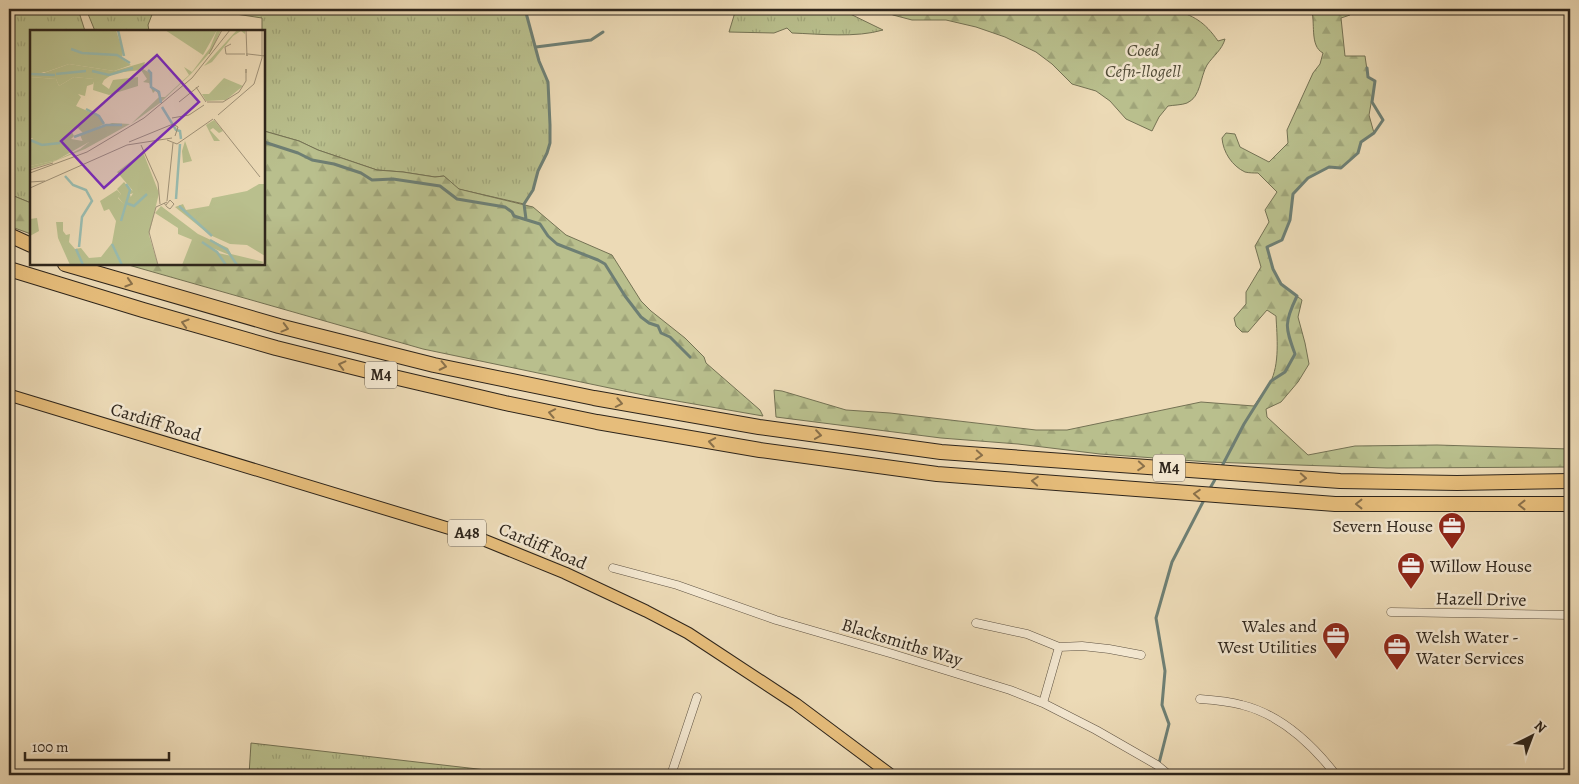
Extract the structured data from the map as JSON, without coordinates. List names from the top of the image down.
{
  "streets": {
    "highway": ["M4"],
    "main road": ["Cardiff Road", "A48"],
    "street": ["Hazell Drive", "Blacksmiths Way"]
  },
  "parks": ["Coed Cefn-llogell"],
  "places": {
    "office": [
      "Severn House",
      "Willow House",
      "Wales and West Utilities",
      "Welsh Water - Water Services"
    ]
  },
  "scale_bar": "100 m",
  "north": "top right"
}
